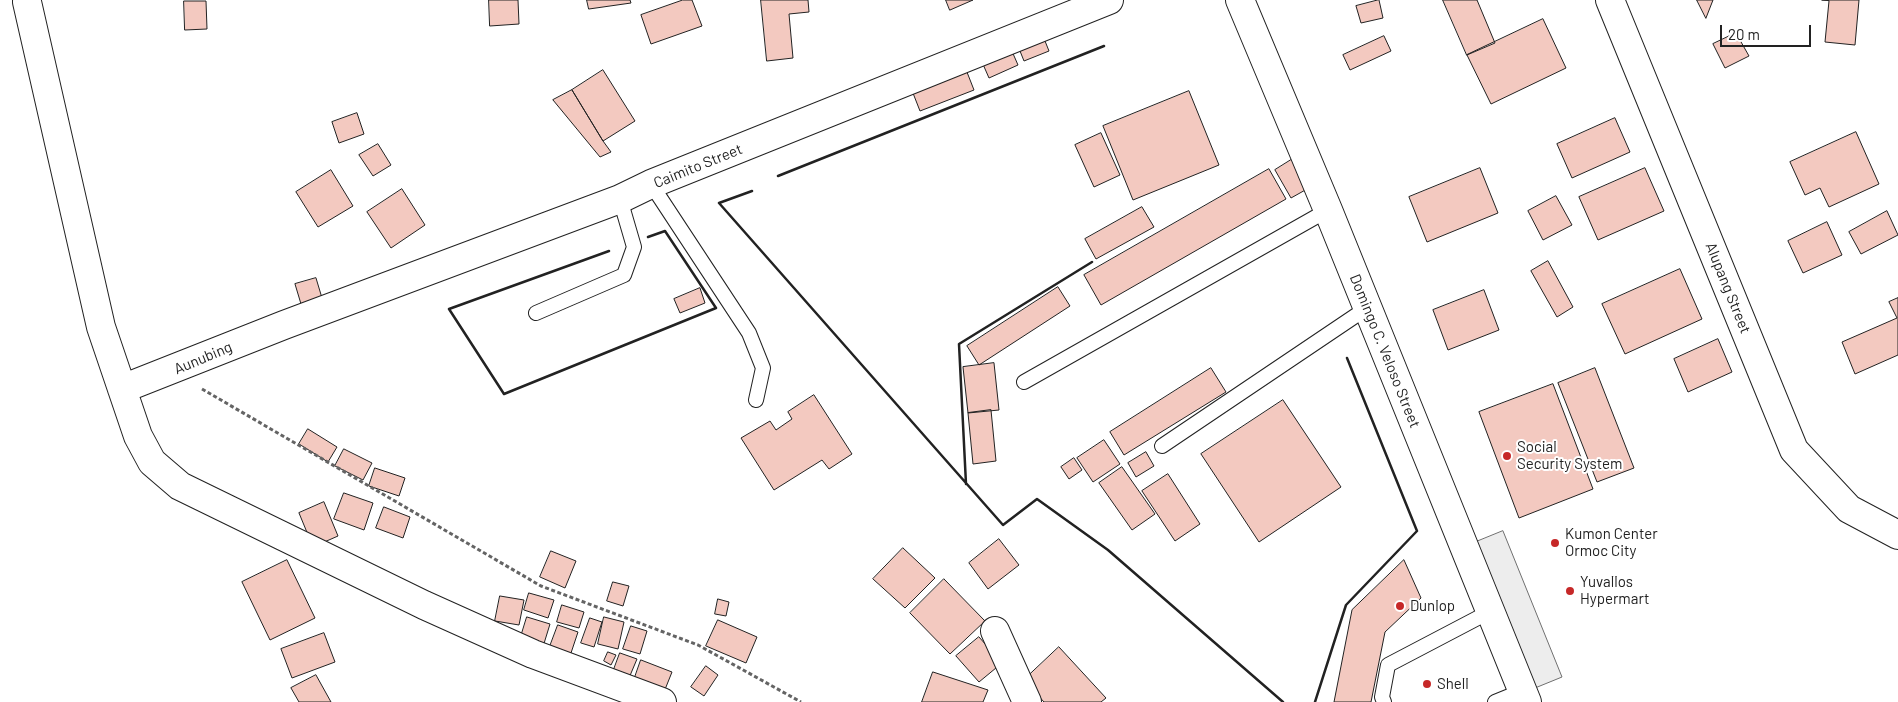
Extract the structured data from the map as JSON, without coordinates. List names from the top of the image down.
{
  "streets": {
    "street": [
      "Caimito Street",
      "Alupang Street",
      "Domingo C. Veloso Street",
      "Aunubing"
    ]
  },
  "crossings": [
    ["Caimito Street", "Aunubing"]
  ],
  "places": [
    "Social Security System",
    "Kumon Center Ormoc City",
    "Yuvallos Hypermart",
    "Dunlop",
    "Shell"
  ],
  "scale_bar": "20 m"
}
